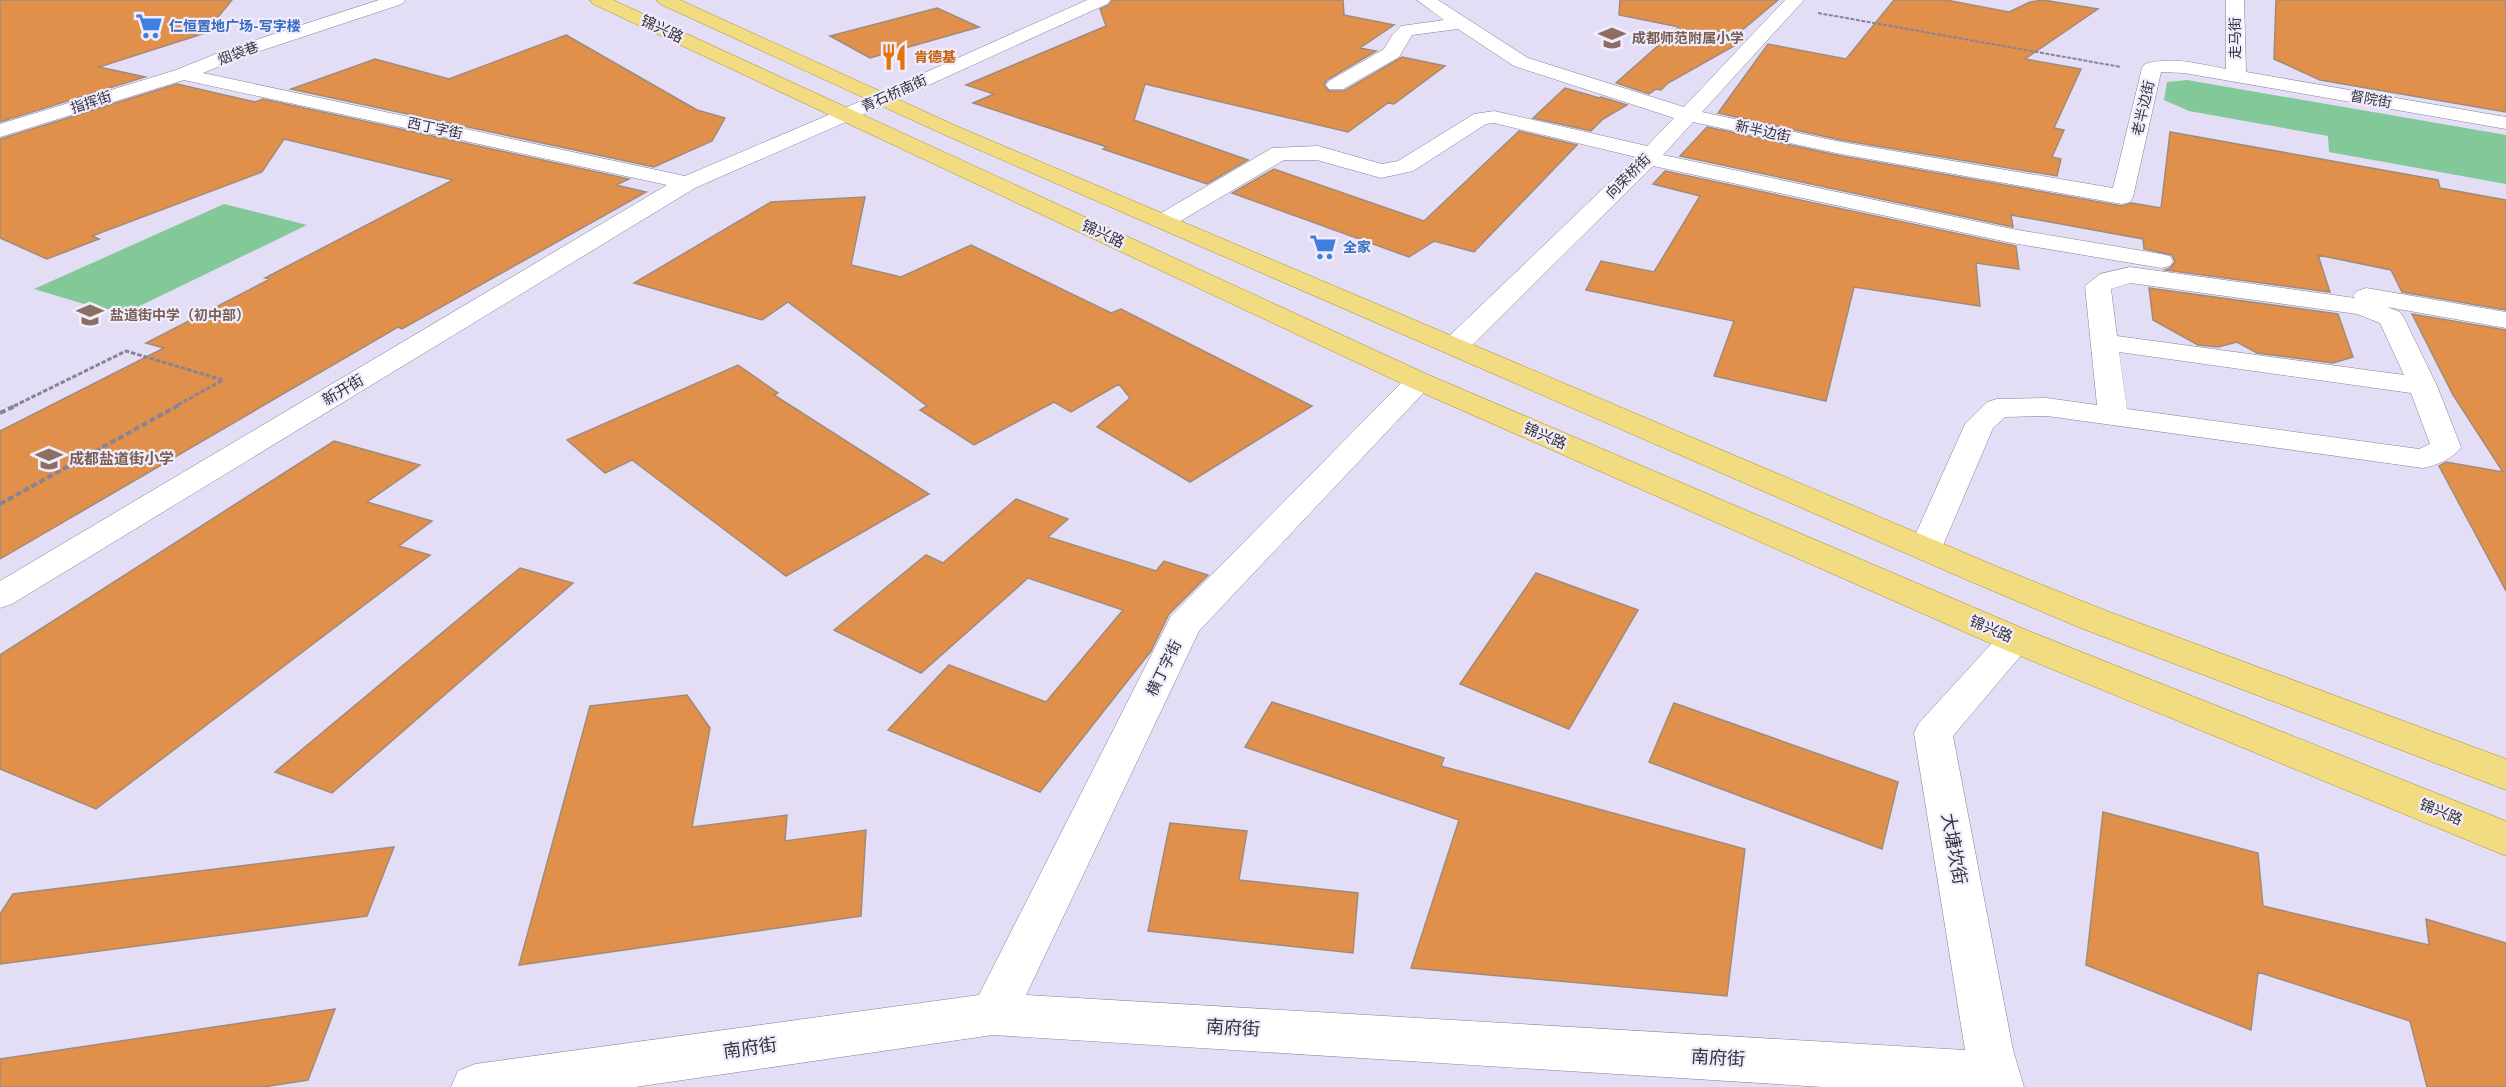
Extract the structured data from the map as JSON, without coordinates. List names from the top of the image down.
{
  "streets": {
    "main road": ["锦兴路"],
    "street": [
      "走马街",
      "烟袋巷",
      "青石桥南街",
      "督院街",
      "指挥街",
      "老半边街",
      "西丁字街",
      "新半边街",
      "向荣桥街",
      "新开街",
      "横丁字街",
      "大塘坎街",
      "南府街"
    ]
  },
  "crossings": [
    ["锦兴路", "青石桥南街"],
    ["锦兴路", "向荣桥街"],
    ["锦兴路", "横丁字街"],
    ["锦兴路", "大塘坎街"],
    ["走马街", "督院街"],
    ["走马街", "老半边街"],
    ["烟袋巷", "指挥街"],
    ["烟袋巷", "西丁字街"],
    ["青石桥南街", "西丁字街"],
    ["青石桥南街", "新开街"],
    ["督院街", "老半边街"],
    ["指挥街", "西丁字街"],
    ["老半边街", "新半边街"],
    ["西丁字街", "新开街"],
    ["新半边街", "向荣桥街"],
    ["横丁字街", "南府街"],
    ["大塘坎街", "南府街"]
  ],
  "places": {
    "supermarket": ["仁恒置地广场-写字楼", "全家"],
    "school or university": ["成都师范附属小学", "盐道街中学（初中部）", "成都盐道街小学"],
    "restaurant": ["肯德基"]
  }
}
